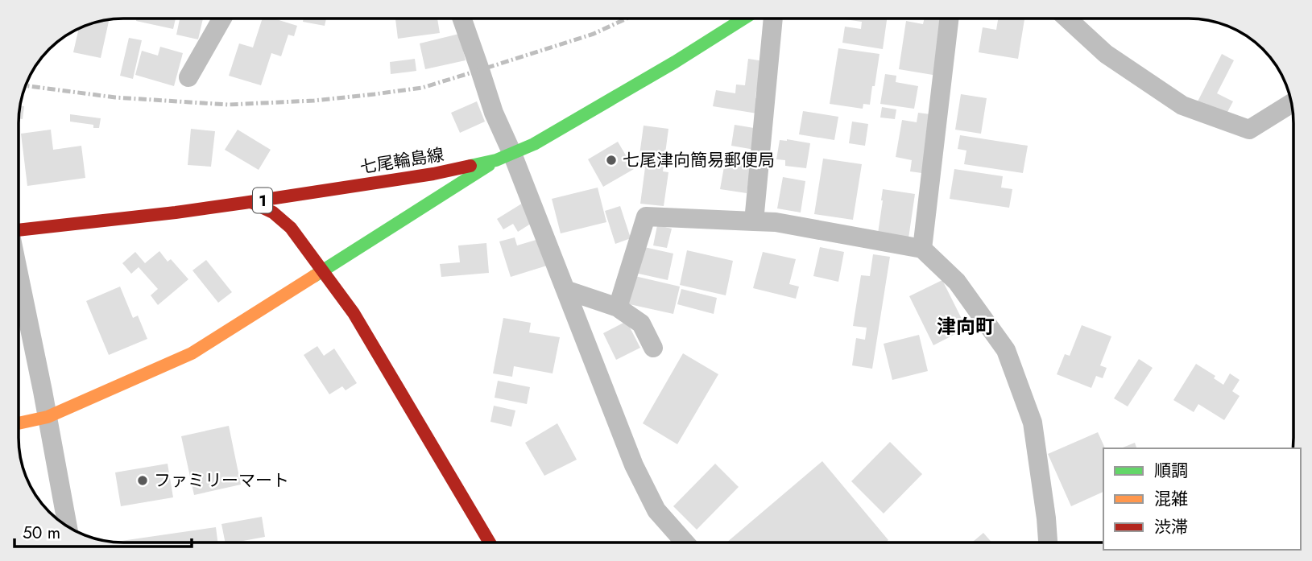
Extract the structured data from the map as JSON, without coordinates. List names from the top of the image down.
{
  "streets": {
    "street": ["七尾輪島線", "1"]
  },
  "districts": ["津向町"],
  "places": ["七尾津向簡易郵便局", "ファミリーマート"],
  "legend": ["順調", "混雑", "渋滞"],
  "scale_bar": "50 m"
}
